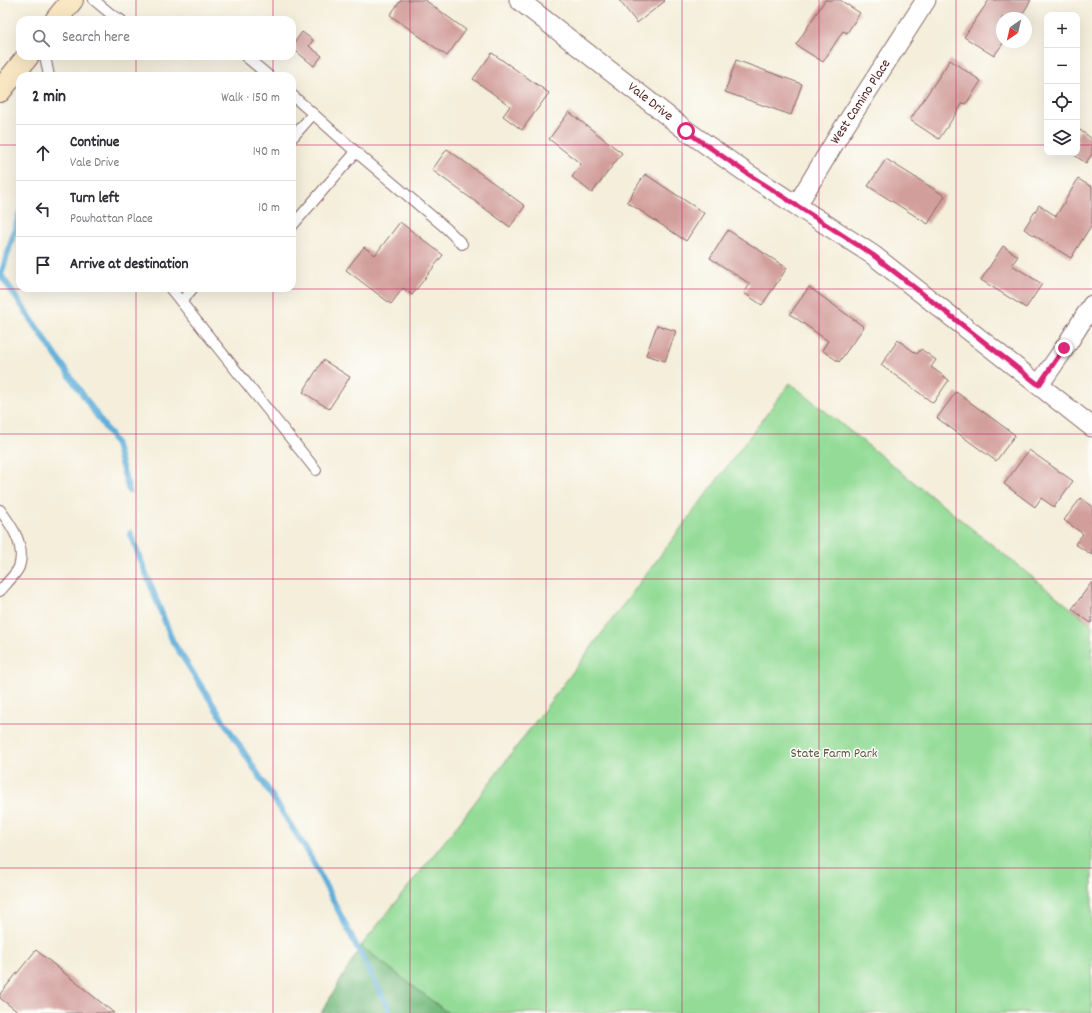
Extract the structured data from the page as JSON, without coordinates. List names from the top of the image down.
{
  "streets": {
    "street": ["Vale Drive", "West Camino Place"]
  },
  "crossings": [
    ["Vale Drive", "West Camino Place"]
  ],
  "parks": ["State Farm Park"],
  "north": "bottom left",
  "page": {
    "map_buttons": ["+", "−"],
    "search": "Search here",
    "heading": ["2 min", "Walk · 150 m"],
    "list": [
      ["Continue", "Vale Drive", "140 m"],
      ["Turn left", "Powhattan Place", "10 m"],
      "Arrive at destination"
    ]
  }
}
